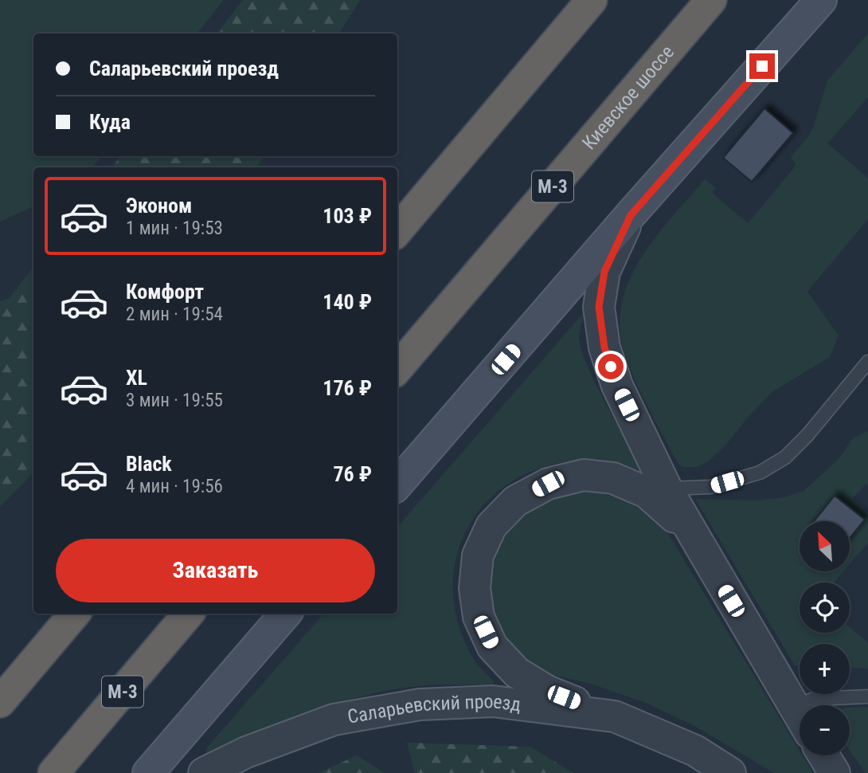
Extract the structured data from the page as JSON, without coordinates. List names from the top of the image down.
{
  "streets": {
    "highway": ["Киевское шоссе", "М-3"],
    "street": ["Саларьевский проезд"]
  },
  "north": "top left",
  "page": {
    "banner": ["Саларьевский проезд", "Куда"],
    "list": [
      {
        "name": "Эконом",
        "note": "1 мин · 19:53",
        "value": "103 ₽"
      },
      {
        "name": "Комфорт",
        "note": "2 мин · 19:54",
        "value": "140 ₽"
      },
      {
        "name": "XL",
        "note": "3 мин · 19:55",
        "value": "176 ₽"
      },
      {
        "name": "Black",
        "note": "4 мин · 19:56",
        "value": "76 ₽"
      }
    ],
    "map_buttons": ["+", "−"],
    "buttons": "Заказать"
  }
}
